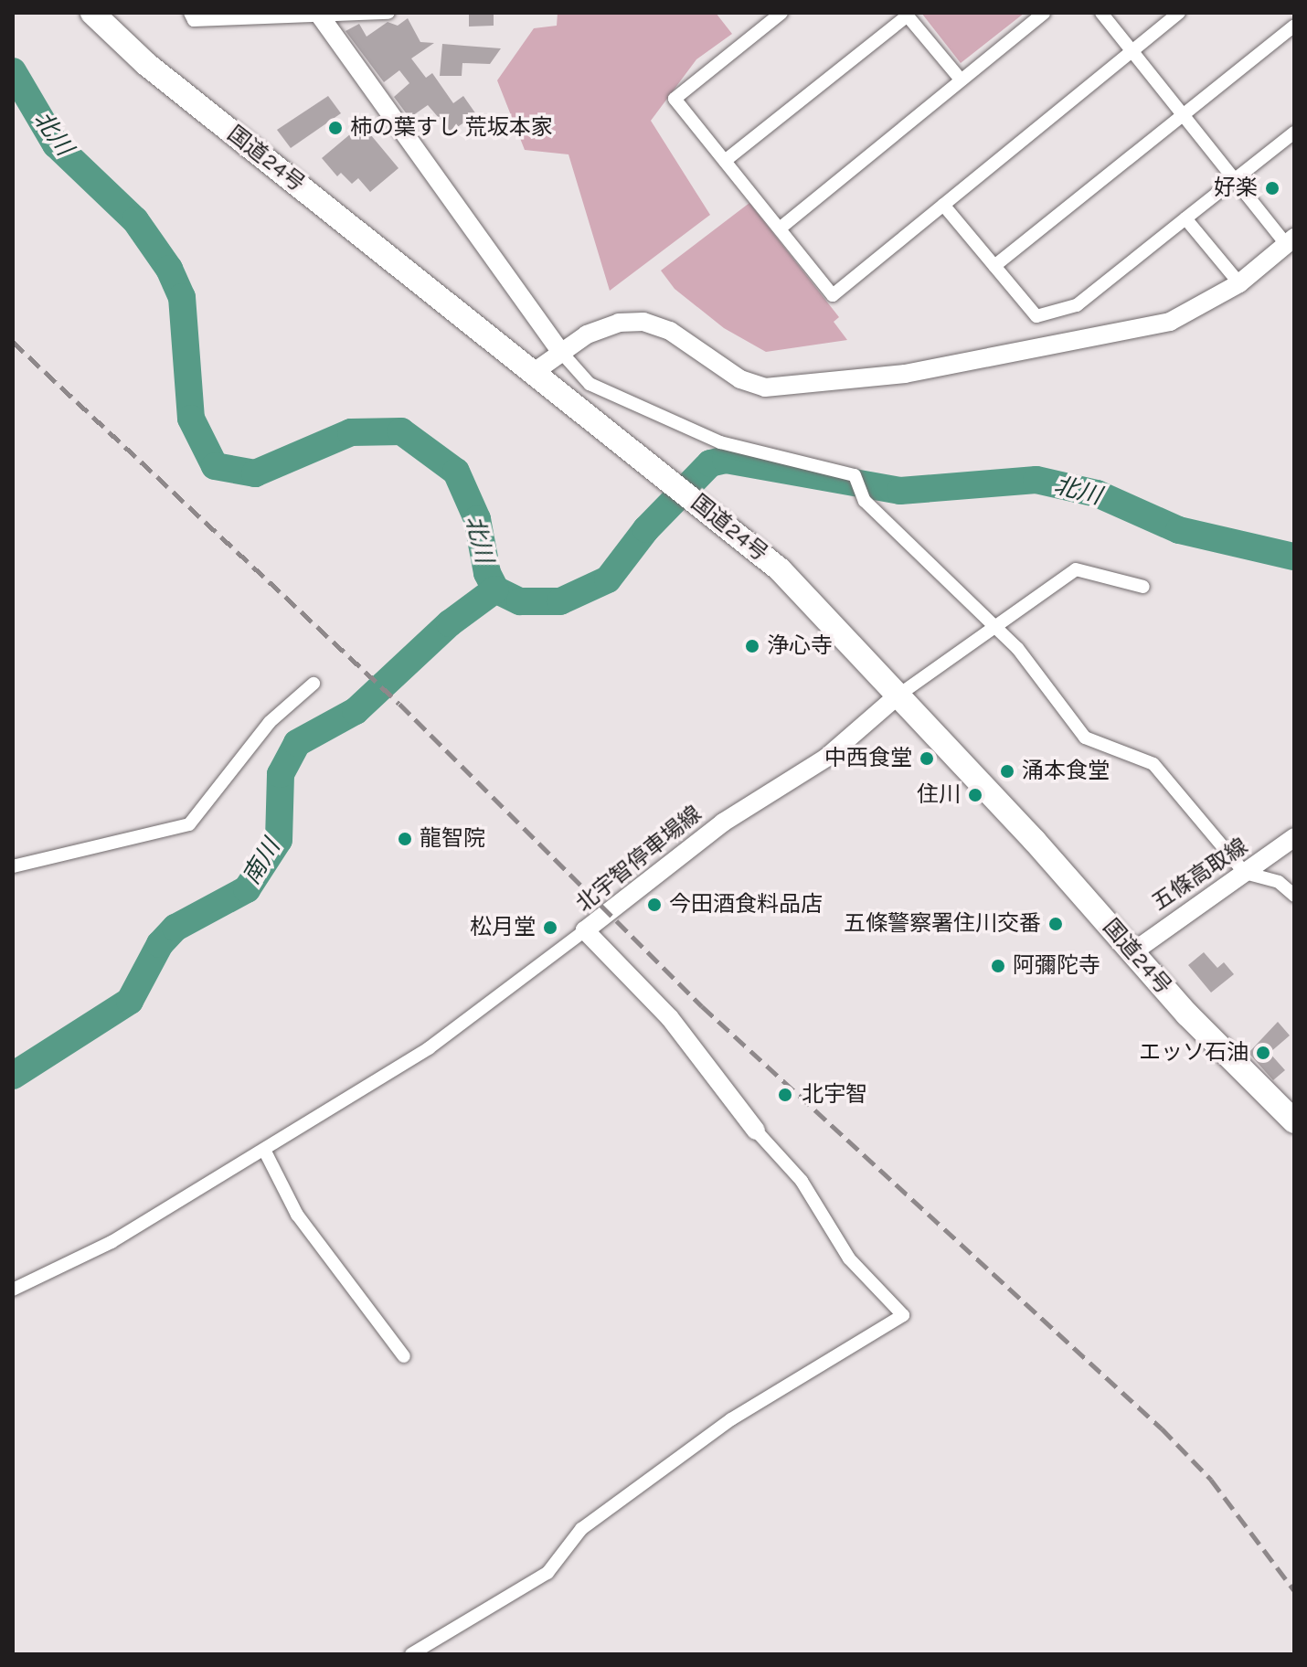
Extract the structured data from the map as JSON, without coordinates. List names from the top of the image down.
{
  "streets": {
    "highway": ["国道24号"],
    "street": ["北宇智停車場線", "五條高取線"]
  },
  "crossings": [
    ["国道24号", "北宇智停車場線"],
    ["国道24号", "五條高取線"]
  ],
  "water": ["北川", "南川"],
  "places": [
    "柿の葉すし 荒坂本家",
    "好楽",
    "浄心寺",
    "中西食堂",
    "涌本食堂",
    "住川",
    "龍智院",
    "今田酒食料品店",
    "五條警察署住川交番",
    "松月堂",
    "阿彌陀寺",
    "エッソ石油",
    "北宇智"
  ]
}
